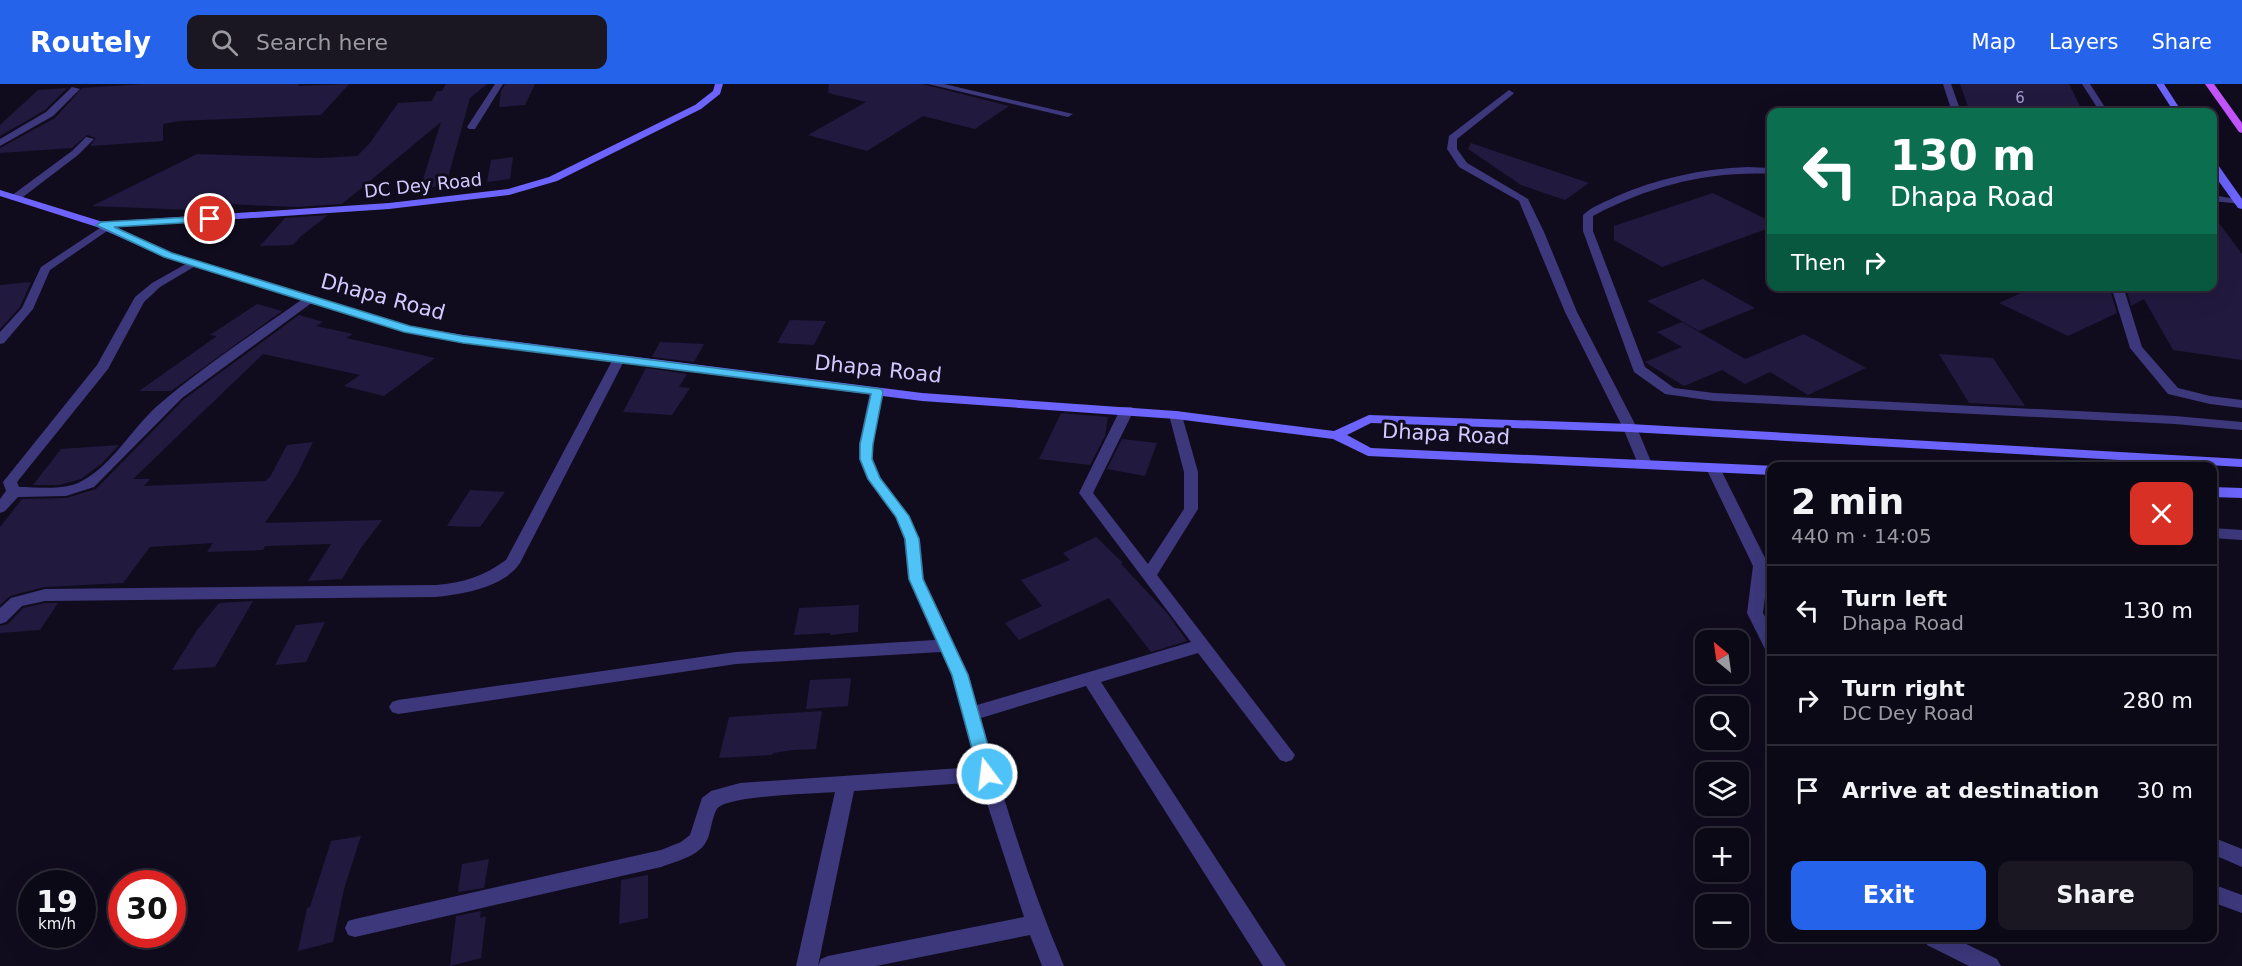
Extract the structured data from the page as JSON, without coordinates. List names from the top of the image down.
{
  "streets": {
    "street": ["DC Dey Road", "Dhapa Road"]
  },
  "crossings": [
    ["DC Dey Road", "Dhapa Road"]
  ],
  "house_numbers": ["6"],
  "north": "top left",
  "page": {
    "header": "Routely",
    "search": "Search here",
    "nav": ["Map", "Layers", "Share"],
    "turn": ["130 m", "Dhapa Road"],
    "then": "Then",
    "heading": ["2 min", "440 m · 14:05"],
    "list": [
      {
        "name": "Turn left",
        "note": "Dhapa Road",
        "value": "130 m"
      },
      {
        "name": "Turn right",
        "note": "DC Dey Road",
        "value": "280 m"
      },
      {
        "name": "Arrive at destination",
        "value": "30 m"
      }
    ],
    "map_buttons": ["+", "−"],
    "buttons": ["Exit", "Share"],
    "speed": "19 km/h",
    "limit": "30"
  }
}
